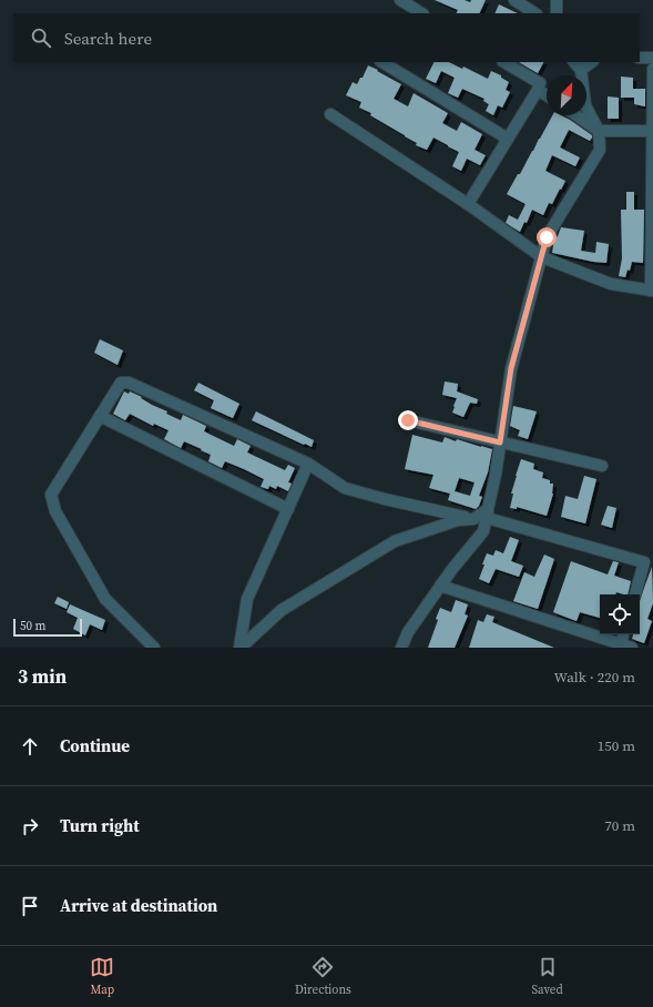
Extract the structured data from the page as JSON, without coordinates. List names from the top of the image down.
{
  "scale_bar": "50 m",
  "north": "top right",
  "page": {
    "search": "Search here",
    "scale": "50 m",
    "heading": ["3 min", "Walk · 220 m"],
    "list": [
      ["Continue", "150 m"],
      ["Turn right", "70 m"],
      "Arrive at destination"
    ],
    "nav": ["Map", "Directions", "Saved"]
  }
}
